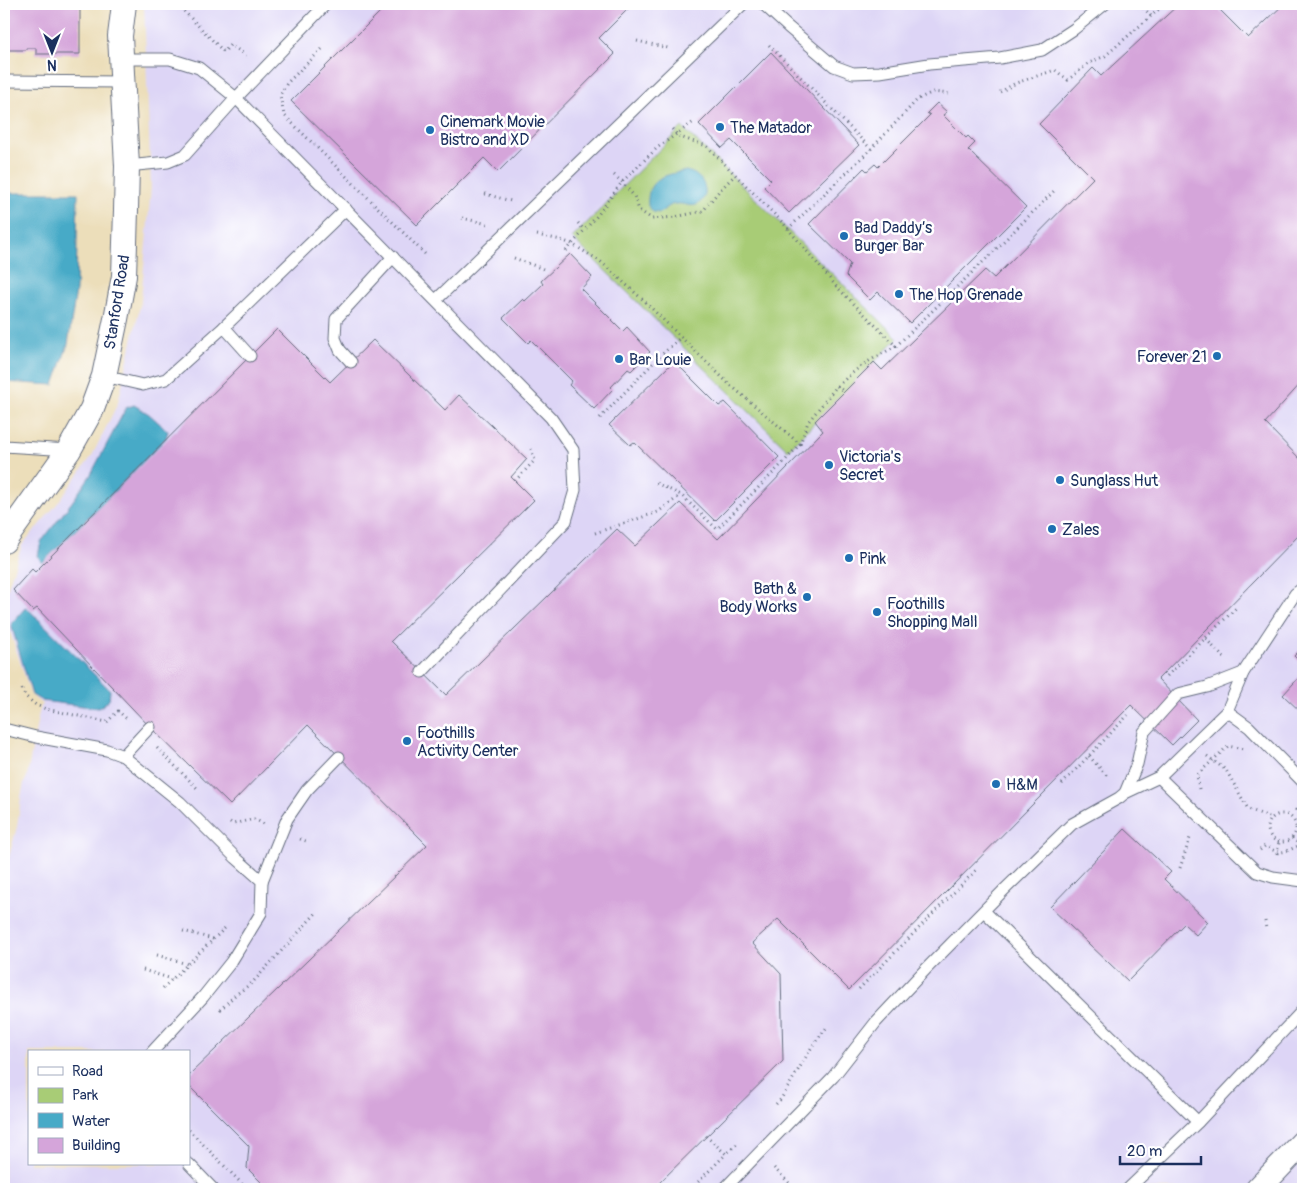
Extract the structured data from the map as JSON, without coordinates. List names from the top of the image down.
{
  "streets": {
    "street": ["Stanford Road"]
  },
  "places": [
    "The Matador",
    "Cinemark Movie Bistro and XD",
    "Bad Daddy’s Burger Bar",
    "The Hop Grenade",
    "Forever 21",
    "Bar Louie",
    "Victoria's Secret",
    "Sunglass Hut",
    "Zales",
    "Pink",
    "Bath & Body Works",
    "Foothills Shopping Mall",
    "Foothills Activity Center",
    "H&M"
  ],
  "legend": [
    "Road",
    "Park",
    "Water",
    "Building"
  ],
  "scale_bar": "20 m",
  "north": "bottom"
}
